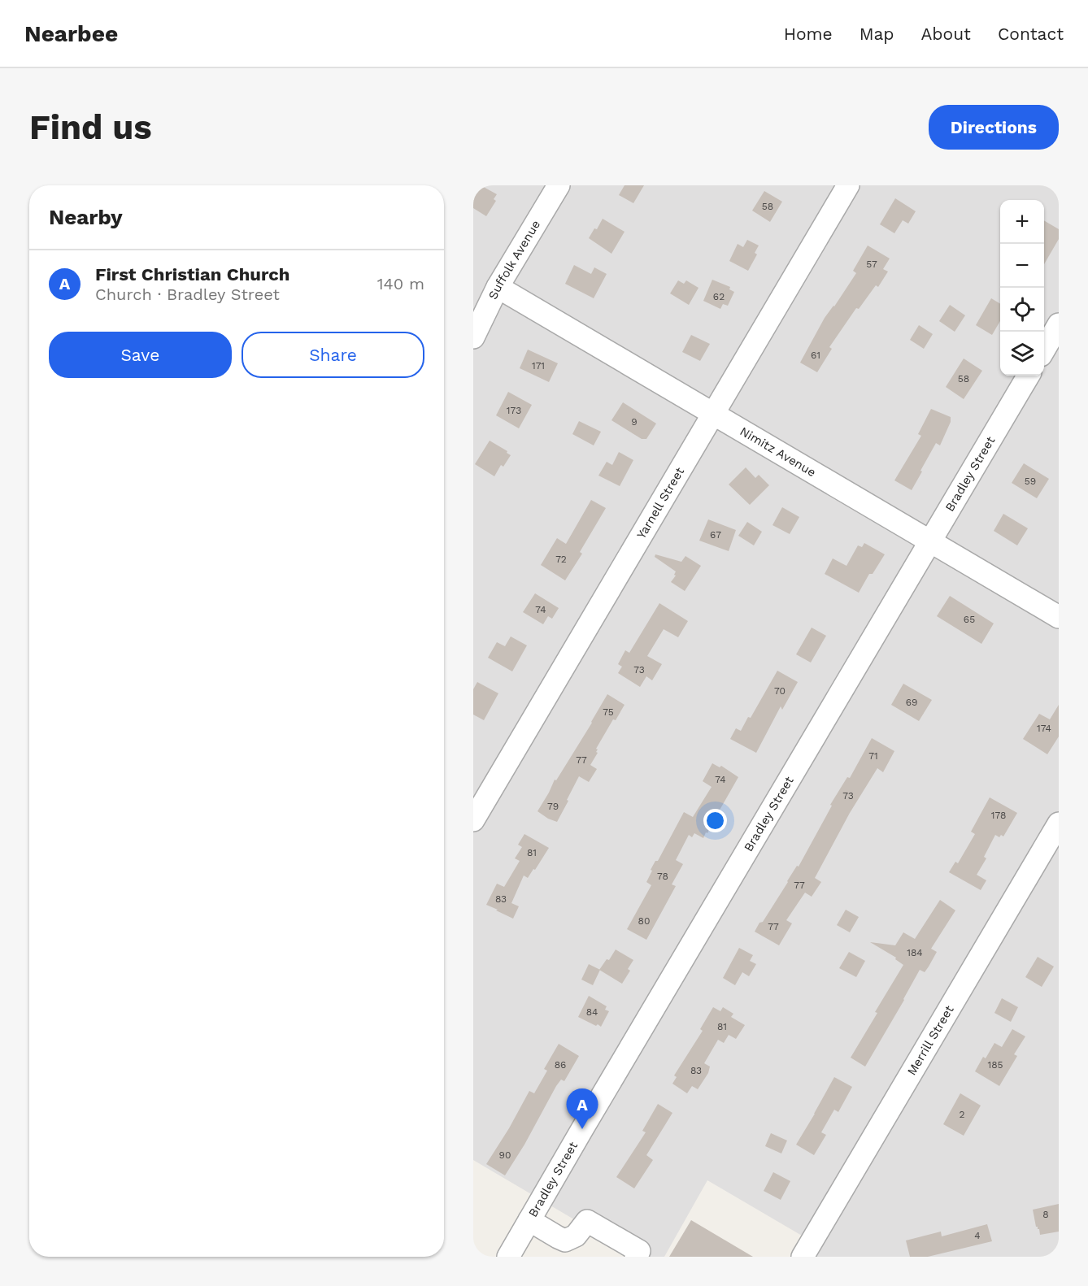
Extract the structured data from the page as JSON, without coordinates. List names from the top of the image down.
{
  "streets": {
    "street": [
      "Suffolk Avenue",
      "Nimitz Avenue",
      "Bradley Street",
      "Yarnell Street",
      "Merrill Street"
    ]
  },
  "crossings": [
    ["Suffolk Avenue", "Nimitz Avenue"],
    ["Nimitz Avenue", "Bradley Street"],
    ["Nimitz Avenue", "Yarnell Street"]
  ],
  "house_numbers": [
    "58",
    "57",
    "62",
    "61",
    "171",
    "58",
    "173",
    "9",
    "59",
    "67",
    "72",
    "74",
    "65",
    "73",
    "70",
    "69",
    "75",
    "174",
    "71",
    "77",
    "74",
    "73",
    "79",
    "178",
    "81",
    "78",
    "77",
    "83",
    "80",
    "77",
    "184",
    "84",
    "81",
    "86",
    "185",
    "83",
    "2",
    "90",
    "8",
    "4"
  ],
  "page": {
    "header": "Nearbee",
    "nav": [
      "Home",
      "Map",
      "About",
      "Contact"
    ],
    "buttons": [
      "Directions",
      ["Save", "Share"]
    ],
    "title": "Find us",
    "heading": "Nearby",
    "map_buttons": ["+", "−"],
    "list": [
      {
        "mark": "A",
        "name": "First Christian Church",
        "note": "Church · Bradley Street",
        "value": "140 m"
      }
    ],
    "pins": "A"
  }
}
